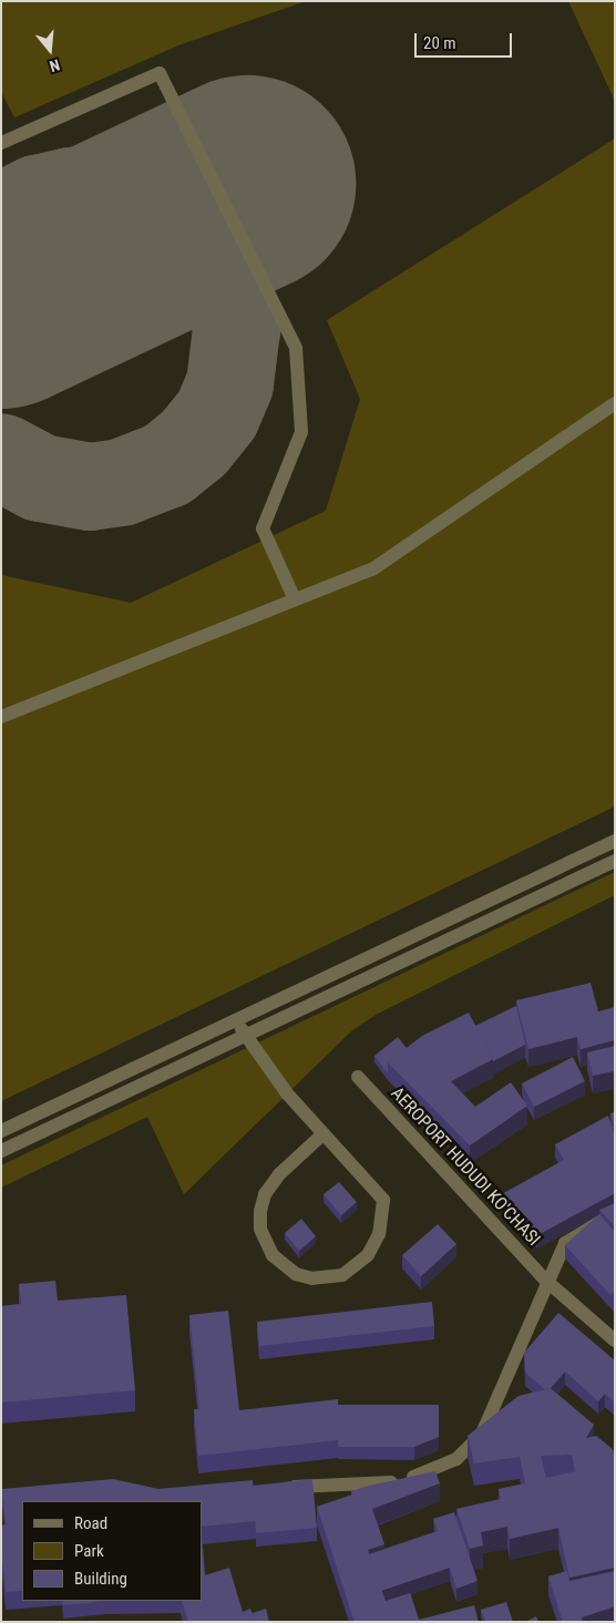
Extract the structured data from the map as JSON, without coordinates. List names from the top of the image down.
{
  "streets": {
    "street": ["AEROPORT HUDUDI KO'CHASI"]
  },
  "legend": ["Road", "Park", "Building"],
  "scale_bar": "20 m",
  "north": "bottom"
}
